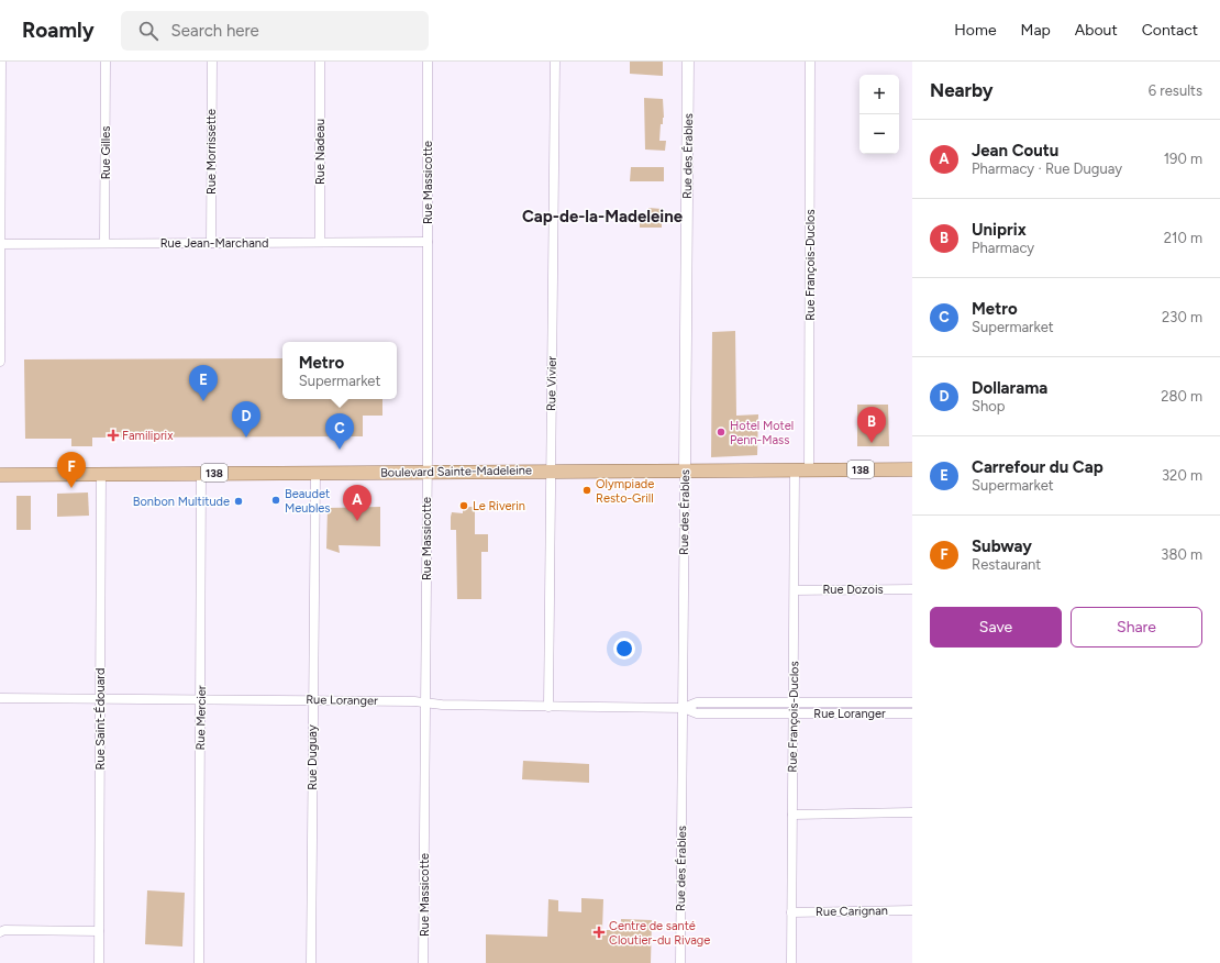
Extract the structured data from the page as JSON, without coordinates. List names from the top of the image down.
{
  "streets": {
    "main road": ["138", "Boulevard Sainte-Madeleine"],
    "street": [
      "Rue Morrissette",
      "Rue Nadeau",
      "Rue Gilles",
      "Rue des Érables",
      "Rue Massicotte",
      "Rue Jean-Marchand",
      "Rue François-Duclos",
      "Rue Vivier",
      "Rue Dozois",
      "Rue Loranger",
      "Rue Mercier",
      "Rue Saint-Édouard",
      "Rue Duguay",
      "Rue Carignan"
    ]
  },
  "crossings": [
    ["Rue Morrissette", "Rue Jean-Marchand"],
    ["Rue Nadeau", "Rue Jean-Marchand"],
    ["Rue Gilles", "Rue Jean-Marchand"],
    ["Rue des Érables", "Boulevard Sainte-Madeleine"],
    ["Rue des Érables", "Rue Loranger"],
    ["Rue Massicotte", "Rue Jean-Marchand"],
    ["Rue Massicotte", "Boulevard Sainte-Madeleine"],
    ["Rue Massicotte", "Rue Loranger"],
    ["Rue François-Duclos", "Boulevard Sainte-Madeleine"],
    ["Rue François-Duclos", "Rue Dozois"],
    ["Rue François-Duclos", "Rue Loranger"],
    ["Rue François-Duclos", "Rue Carignan"],
    ["Rue Vivier", "Boulevard Sainte-Madeleine"],
    ["Rue Vivier", "Rue Loranger"],
    ["Boulevard Sainte-Madeleine", "Rue Mercier"],
    ["Boulevard Sainte-Madeleine", "Rue Saint-Édouard"],
    ["Boulevard Sainte-Madeleine", "Rue Duguay"],
    ["Rue Loranger", "Rue Mercier"],
    ["Rue Loranger", "Rue Saint-Édouard"],
    ["Rue Loranger", "Rue Duguay"]
  ],
  "districts": ["Cap-de-la-Madeleine"],
  "places": {
    "other": [
      "Hotel Motel Penn-Mass",
      "Olympiade Resto-Grill",
      "Beaudet Meubles",
      "Bonbon Multitude",
      "Le Riverin"
    ],
    "health": ["Familiprix", "Centre de santé Cloutier-du Rivage"]
  },
  "page": {
    "header": "Roamly",
    "search": "Search here",
    "nav": [
      "Home",
      "Map",
      "About",
      "Contact"
    ],
    "heading": ["Nearby", "6 results"],
    "map_buttons": ["+", "−"],
    "list": [
      {
        "mark": "A",
        "name": "Jean Coutu",
        "note": "Pharmacy · Rue Duguay",
        "value": "190 m"
      },
      {
        "mark": "B",
        "name": "Uniprix",
        "note": "Pharmacy",
        "value": "210 m"
      },
      {
        "mark": "C",
        "name": "Metro",
        "note": "Supermarket",
        "value": "230 m"
      },
      {
        "mark": "D",
        "name": "Dollarama",
        "note": "Shop",
        "value": "280 m"
      },
      {
        "mark": "E",
        "name": "Carrefour du Cap",
        "note": "Supermarket",
        "value": "320 m"
      },
      {
        "mark": "F",
        "name": "Subway",
        "note": "Restaurant",
        "value": "380 m"
      }
    ],
    "popup": ["Metro", "Supermarket"],
    "pins": [
      "E",
      "D",
      "B",
      "C",
      "F",
      "A"
    ],
    "buttons": ["Save", "Share"]
  }
}
